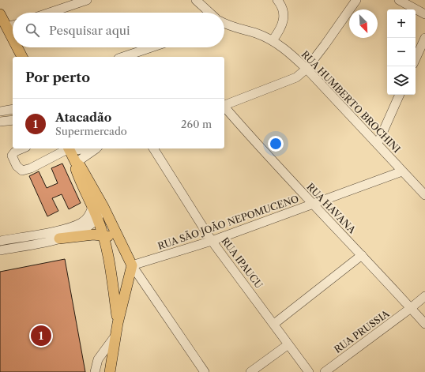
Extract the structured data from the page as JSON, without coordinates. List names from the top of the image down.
{
  "streets": {
    "street": [
      "RUA HUMBERTO BROCHINI",
      "RUA HAVANA",
      "RUA SÃO JOÃO NEPOMUCENO",
      "RUA IPAUCU",
      "RUA PRUSSIA"
    ]
  },
  "crossings": [
    ["RUA HUMBERTO BROCHINI", "RUA SÃO JOÃO NEPOMUCENO"],
    ["RUA HAVANA", "RUA SÃO JOÃO NEPOMUCENO"],
    ["RUA HAVANA", "RUA PRUSSIA"],
    ["RUA SÃO JOÃO NEPOMUCENO", "RUA IPAUCU"]
  ],
  "north": "bottom right",
  "page": {
    "map_buttons": ["+", "−"],
    "search": "Pesquisar aqui",
    "heading": "Por perto",
    "list": [
      {
        "mark": "1",
        "name": "Atacadão",
        "note": "Supermercado",
        "value": "260 m"
      }
    ],
    "pins": "1"
  }
}
